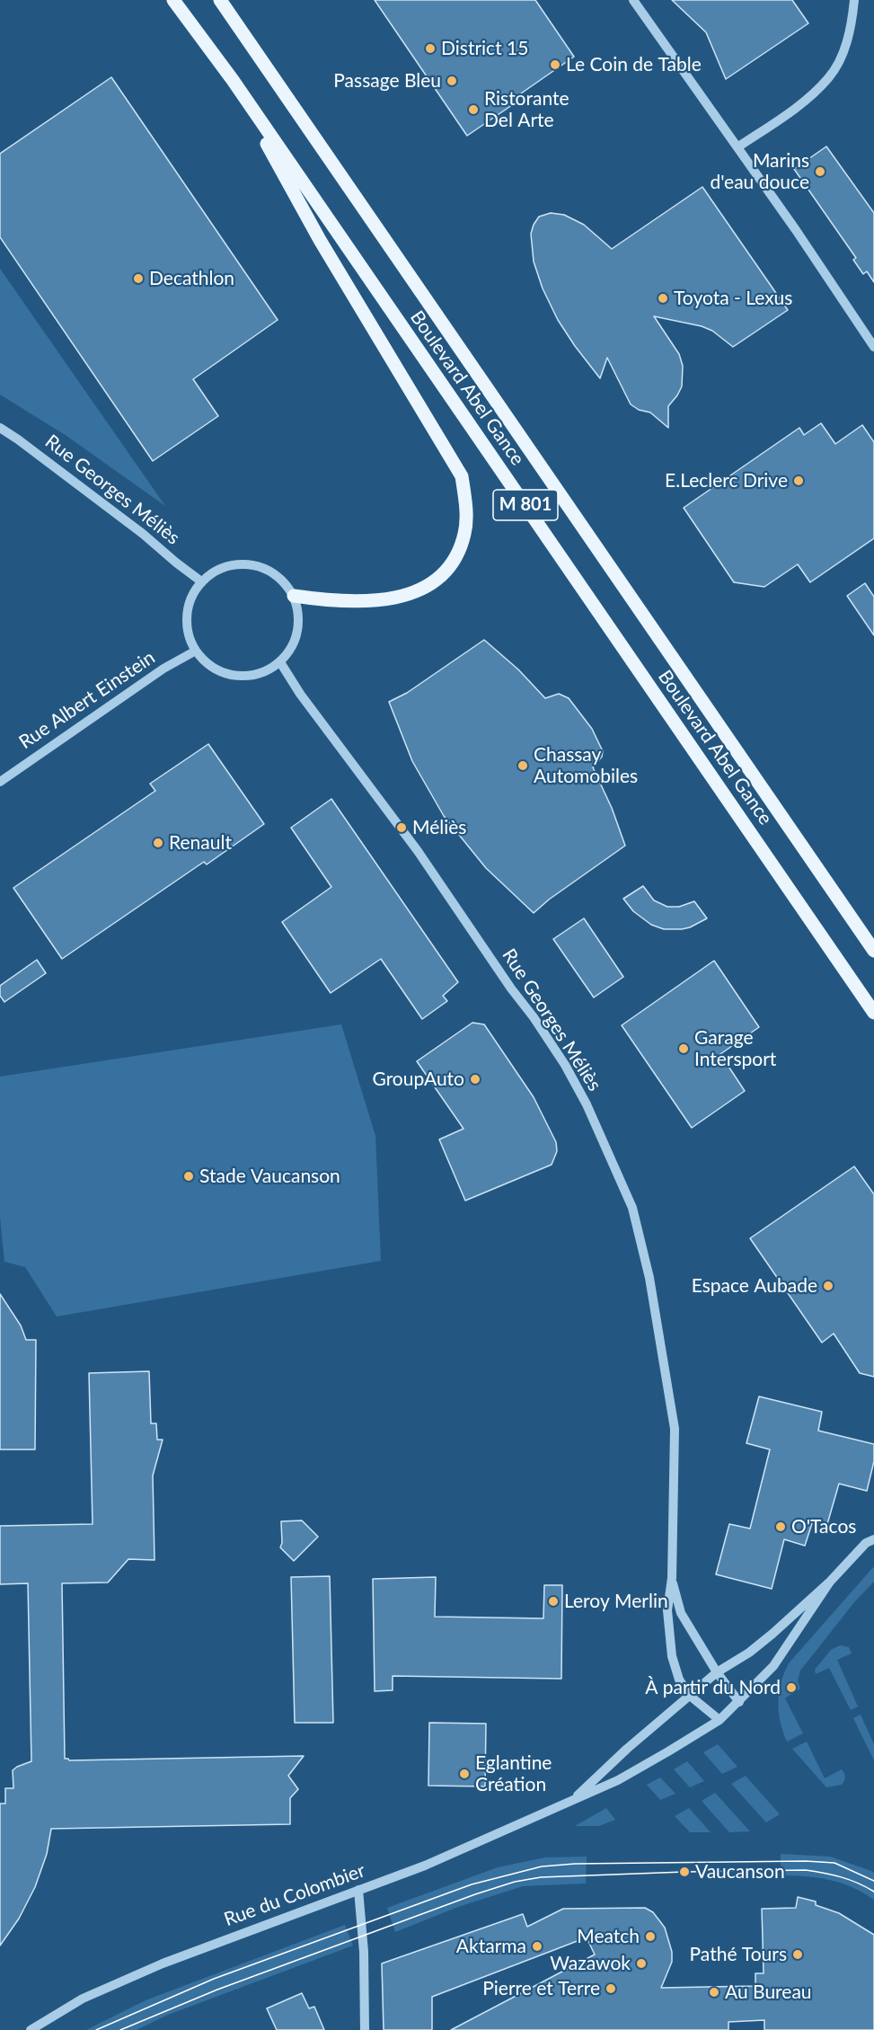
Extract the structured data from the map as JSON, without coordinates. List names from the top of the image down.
{
  "streets": {
    "main road": ["Boulevard Abel Gance", "M 801"],
    "street": ["Rue Georges Méliès", "Rue Albert Einstein", "Rue du Colombier"]
  },
  "crossings": [
    ["Rue Georges Méliès", "Rue Albert Einstein"],
    ["Rue Georges Méliès", "Rue du Colombier"]
  ],
  "places": [
    "District 15",
    "Le Coin de Table",
    "Passage Bleu",
    "Ristorante Del Arte",
    "Marins d'eau douce",
    "Decathlon",
    "Toyota - Lexus",
    "E.Leclerc Drive",
    "Chassay Automobiles",
    "Méliès",
    "Renault",
    "Garage Intersport",
    "GroupAuto",
    "Stade Vaucanson",
    "Espace Aubade",
    "O'Tacos",
    "Leroy Merlin",
    "À partir du Nord",
    "Eglantine Création",
    "Vaucanson",
    "Meatch",
    "Aktarma",
    "Pathé Tours",
    "Wazawok",
    "Pierre et Terre",
    "Au Bureau"
  ]
}
